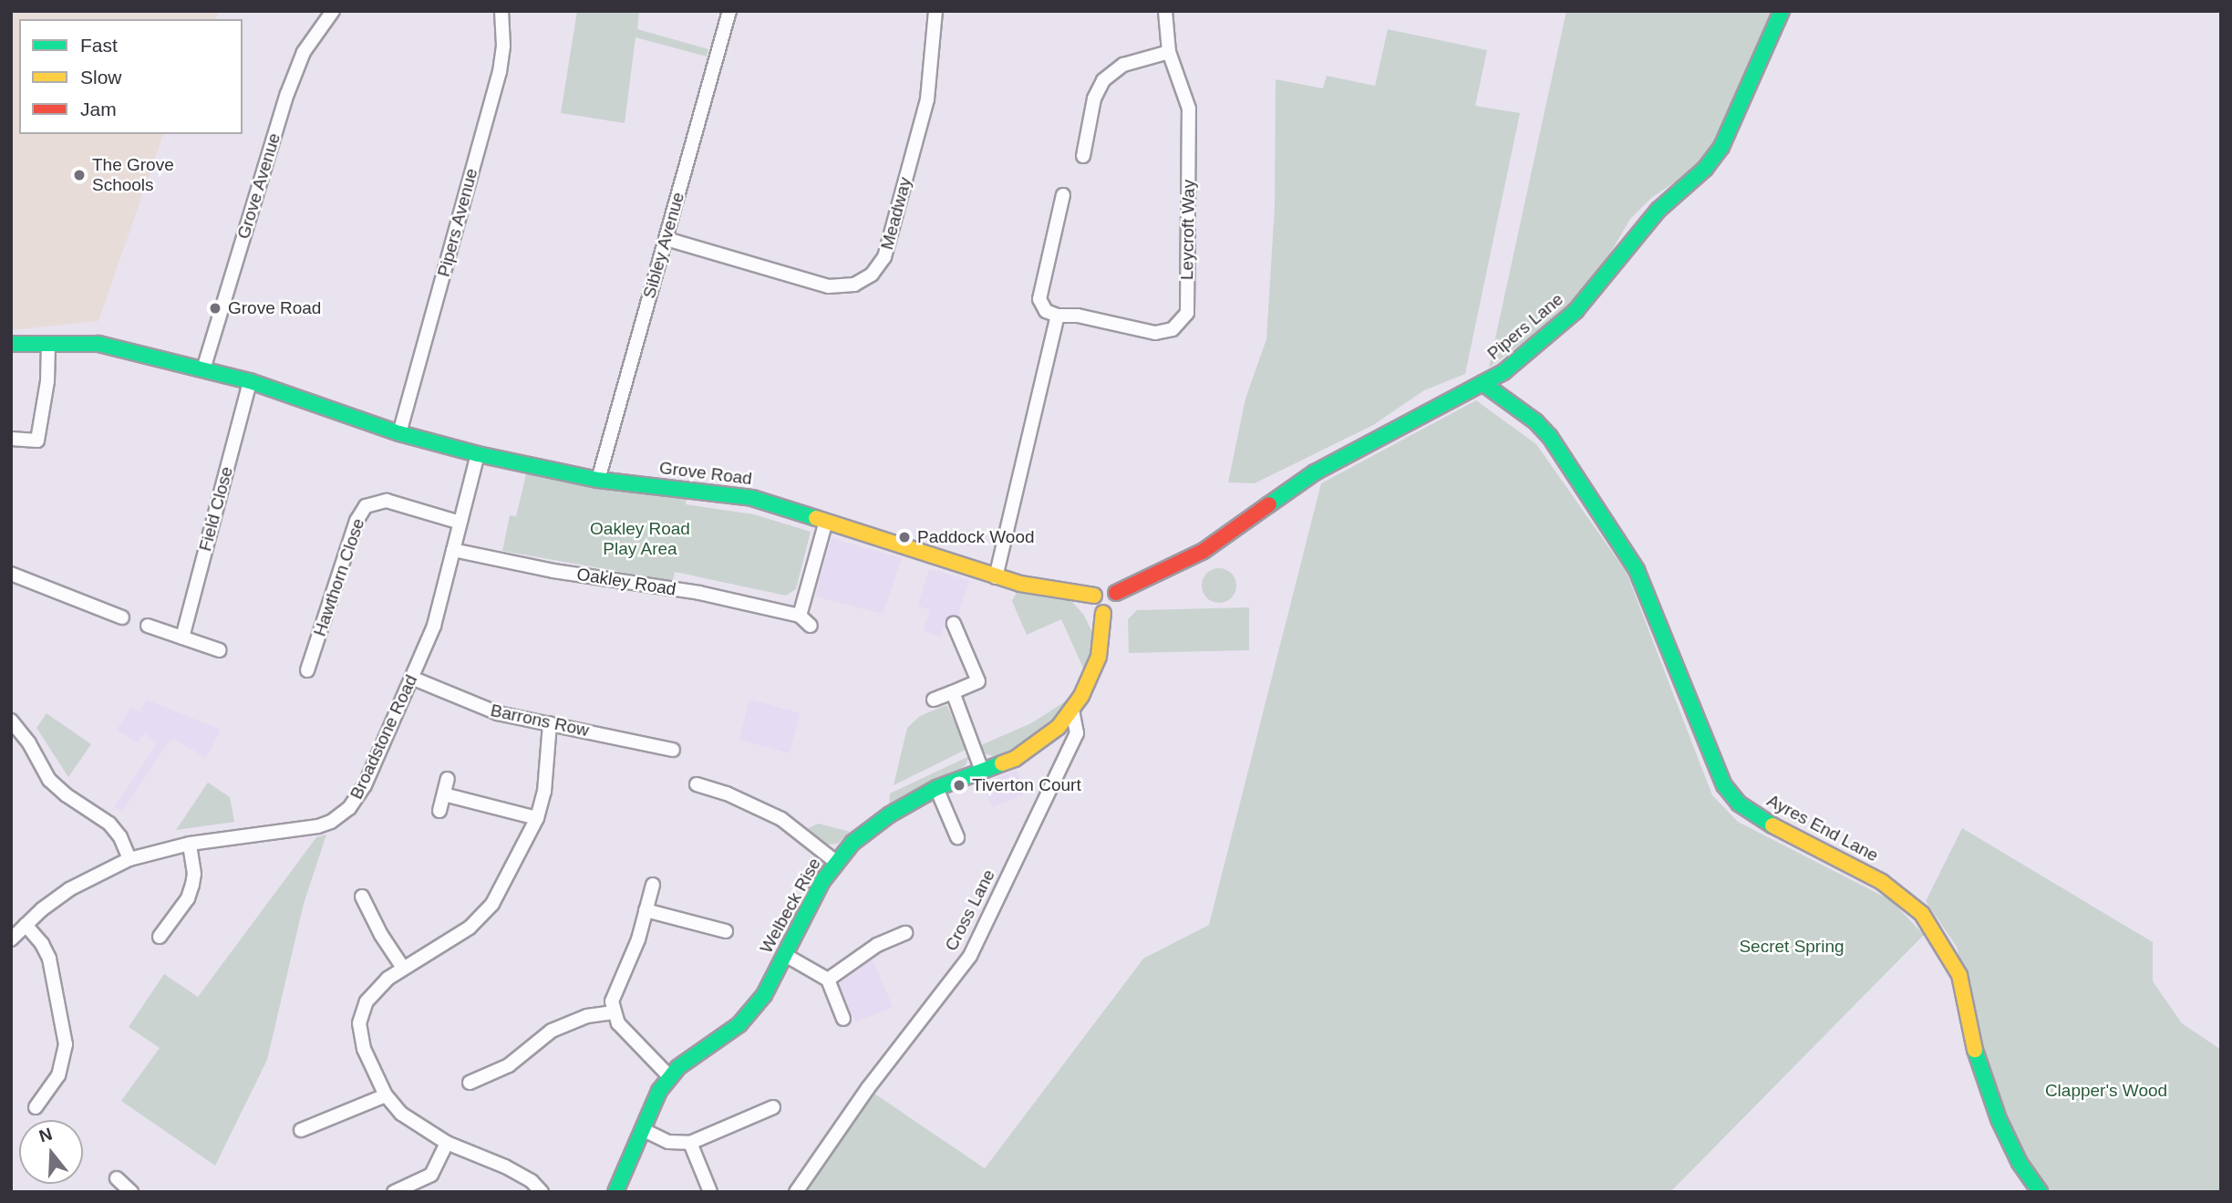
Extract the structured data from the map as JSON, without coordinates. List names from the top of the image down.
{
  "streets": {
    "street": [
      "Grove Avenue",
      "Meadway",
      "Pipers Avenue",
      "Leycroft Way",
      "Sibley Avenue",
      "Pipers Lane",
      "Grove Road",
      "Field Close",
      "Hawthorn Close",
      "Oakley Road",
      "Barrons Row",
      "Broadstone Road",
      "Ayres End Lane",
      "Welbeck Rise",
      "Cross Lane"
    ]
  },
  "crossings": [
    ["Grove Avenue", "Grove Road"],
    ["Meadway", "Sibley Avenue"],
    ["Pipers Avenue", "Grove Road"],
    ["Sibley Avenue", "Grove Road"],
    ["Pipers Lane", "Grove Road"],
    ["Pipers Lane", "Ayres End Lane"],
    ["Pipers Lane", "Cross Lane"],
    ["Grove Road", "Field Close"],
    ["Grove Road", "Broadstone Road"],
    ["Grove Road", "Cross Lane"],
    ["Hawthorn Close", "Broadstone Road"],
    ["Oakley Road", "Broadstone Road"],
    ["Barrons Row", "Broadstone Road"],
    ["Welbeck Rise", "Cross Lane"]
  ],
  "parks": ["Oakley Road Play Area", "Secret Spring", "Clapper's Wood"],
  "places": [
    "The Grove Schools",
    "Grove Road",
    "Paddock Wood",
    "Tiverton Court"
  ],
  "legend": ["Fast", "Slow", "Jam"],
  "north": "top"
}
